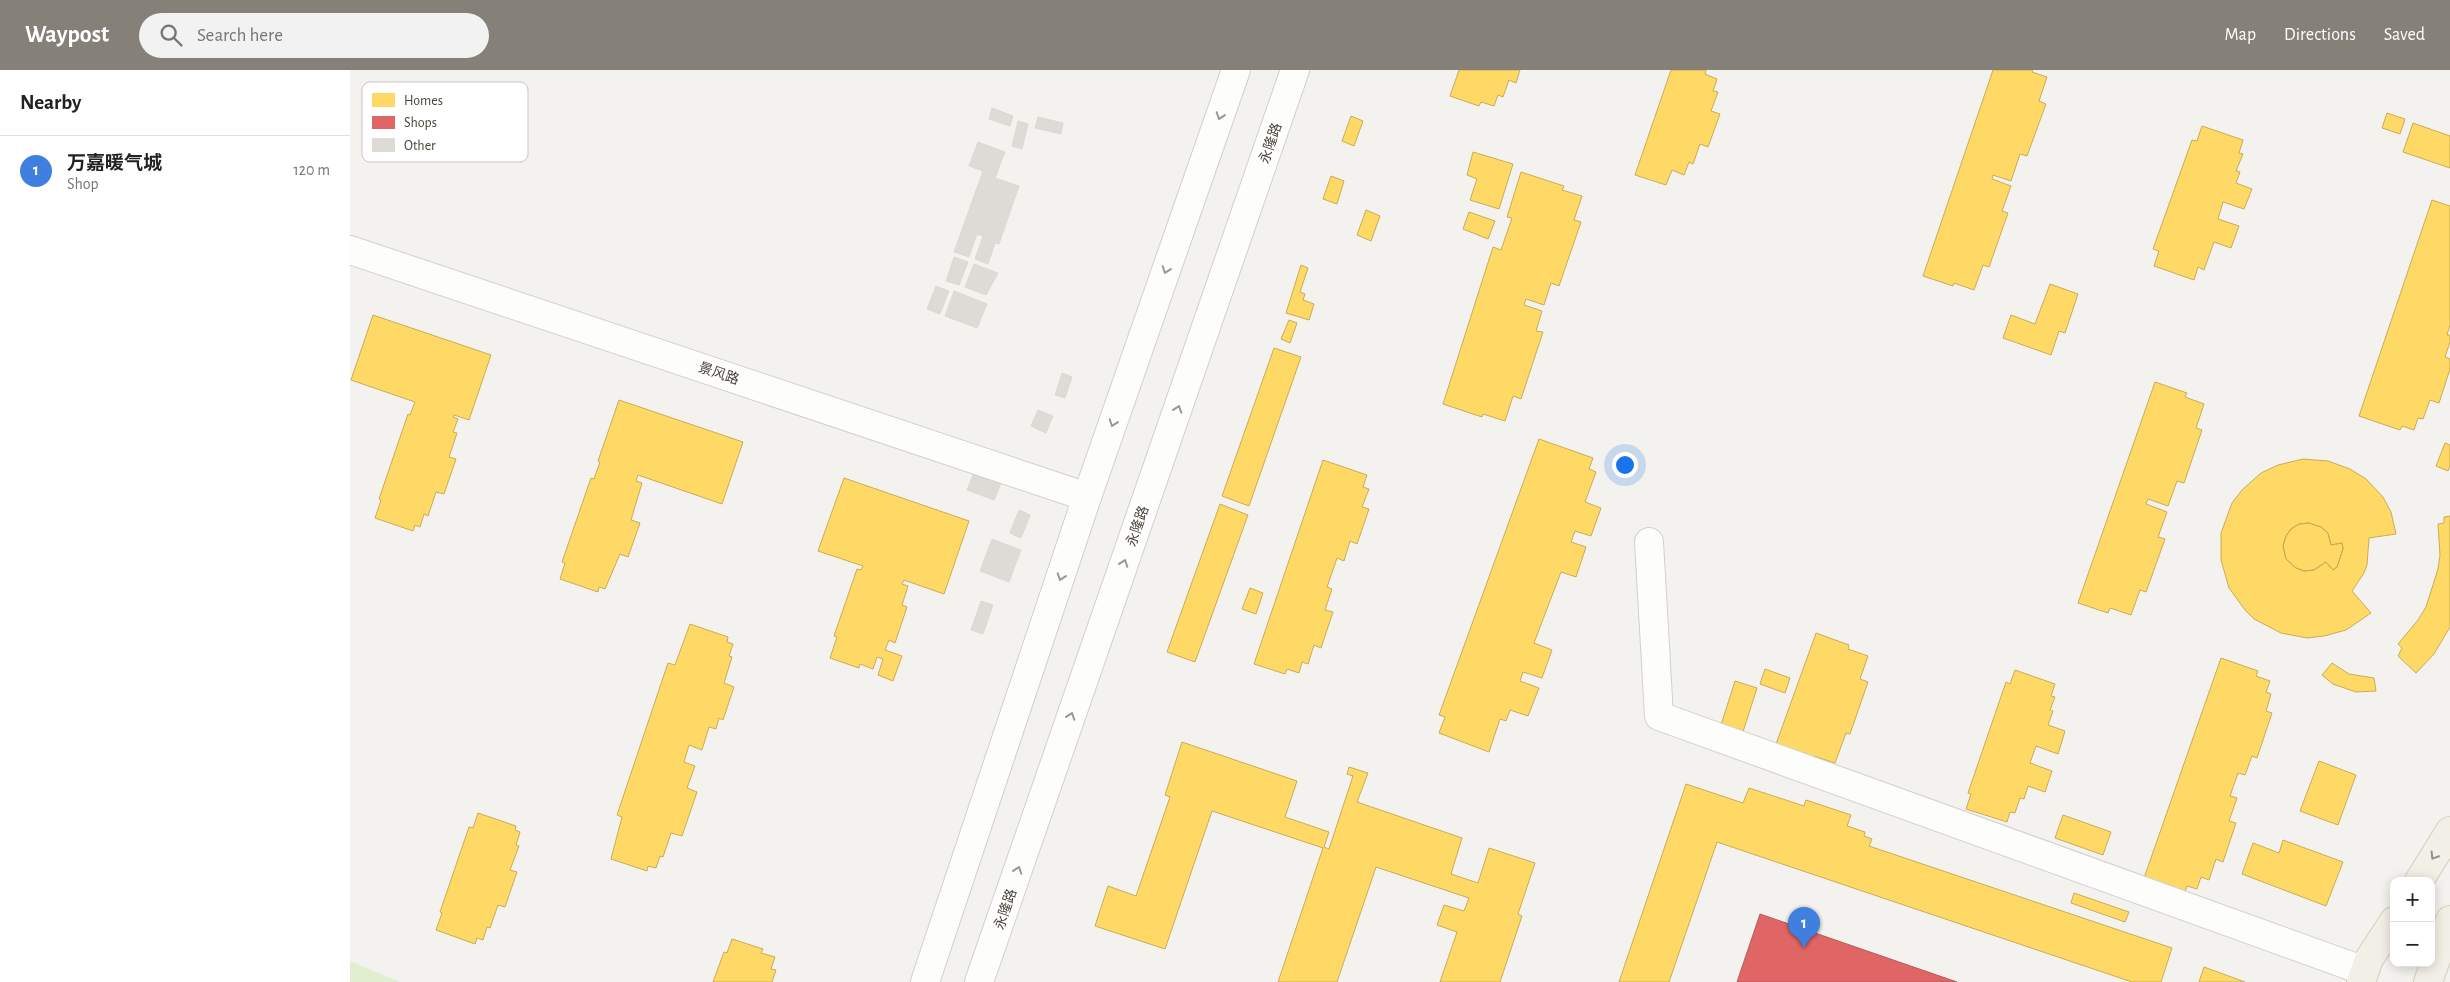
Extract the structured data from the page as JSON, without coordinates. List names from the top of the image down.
{
  "streets": {
    "street": ["永隆路", "景风路"]
  },
  "legend": ["Homes", "Shops", "Other"],
  "page": {
    "header": "Waypost",
    "search": "Search here",
    "nav": ["Map", "Directions", "Saved"],
    "heading": "Nearby",
    "list": [
      {
        "mark": "1",
        "name": "万嘉暖气城",
        "note": "Shop",
        "value": "120 m"
      }
    ],
    "map_buttons": ["+", "−"],
    "pins": "1"
  }
}
